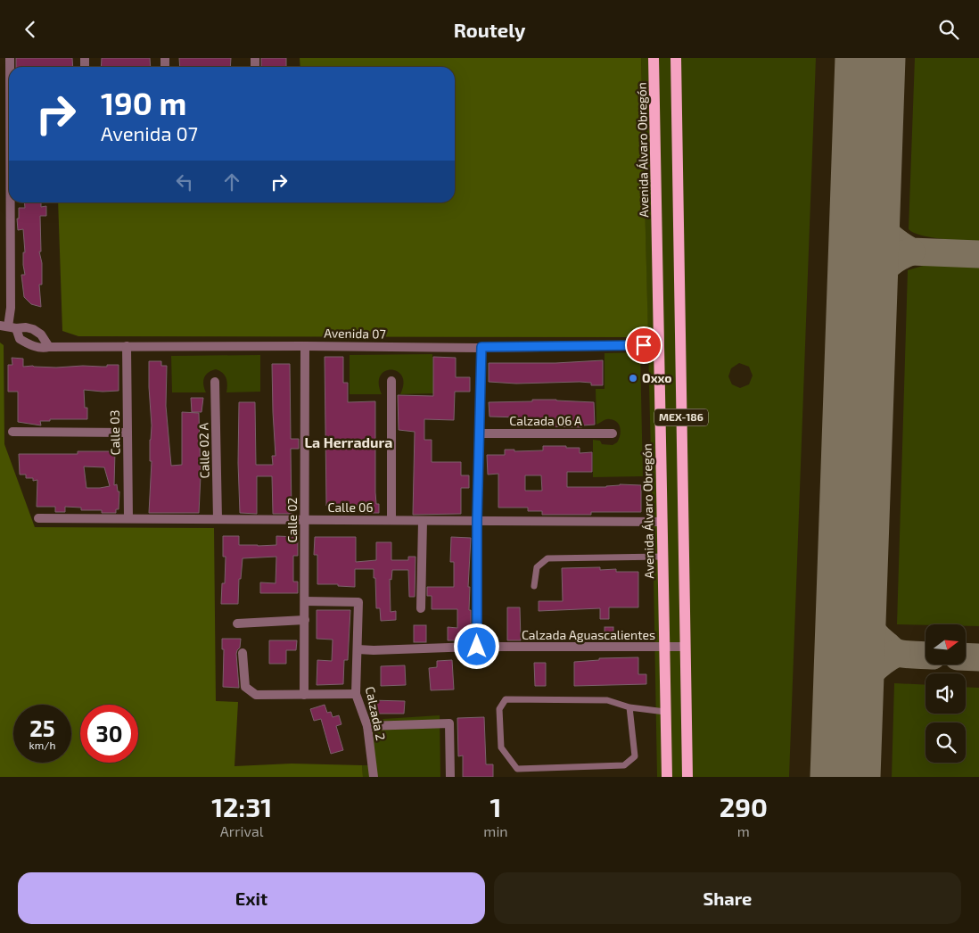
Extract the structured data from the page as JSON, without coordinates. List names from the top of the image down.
{
  "streets": {
    "main road": ["Avenida Álvaro Obregón", "MEX-186"],
    "street": [
      "Avenida 07",
      "Calzada 06 A",
      "Calle 03",
      "Calle 02 A",
      "Calle 06",
      "Calle 02",
      "Calzada Aguascalientes",
      "Calzada 2"
    ]
  },
  "crossings": [
    ["Avenida Álvaro Obregón", "Avenida 07"],
    ["Avenida Álvaro Obregón", "Calle 06"],
    ["Avenida Álvaro Obregón", "Calzada Aguascalientes"],
    ["Avenida 07", "Calle 03"],
    ["Avenida 07", "Calle 02"],
    ["MEX-186", "Calzada Aguascalientes"],
    ["Calle 03", "Calle 06"],
    ["Calle 02 A", "Calle 06"],
    ["Calle 06", "Calle 02"],
    ["Calle 02", "Calzada 2"],
    ["Calzada Aguascalientes", "Calzada 2"]
  ],
  "districts": ["La Herradura"],
  "places": ["Oxxo"],
  "north": "right",
  "page": {
    "header": "Routely",
    "turn": ["190 m", "Avenida 07"],
    "speed": "25 km/h",
    "limit": "30",
    "eta": [
      "12:31",
      "Arrival",
      "1",
      "min",
      "290",
      "m"
    ],
    "buttons": ["Exit", "Share"]
  }
}
